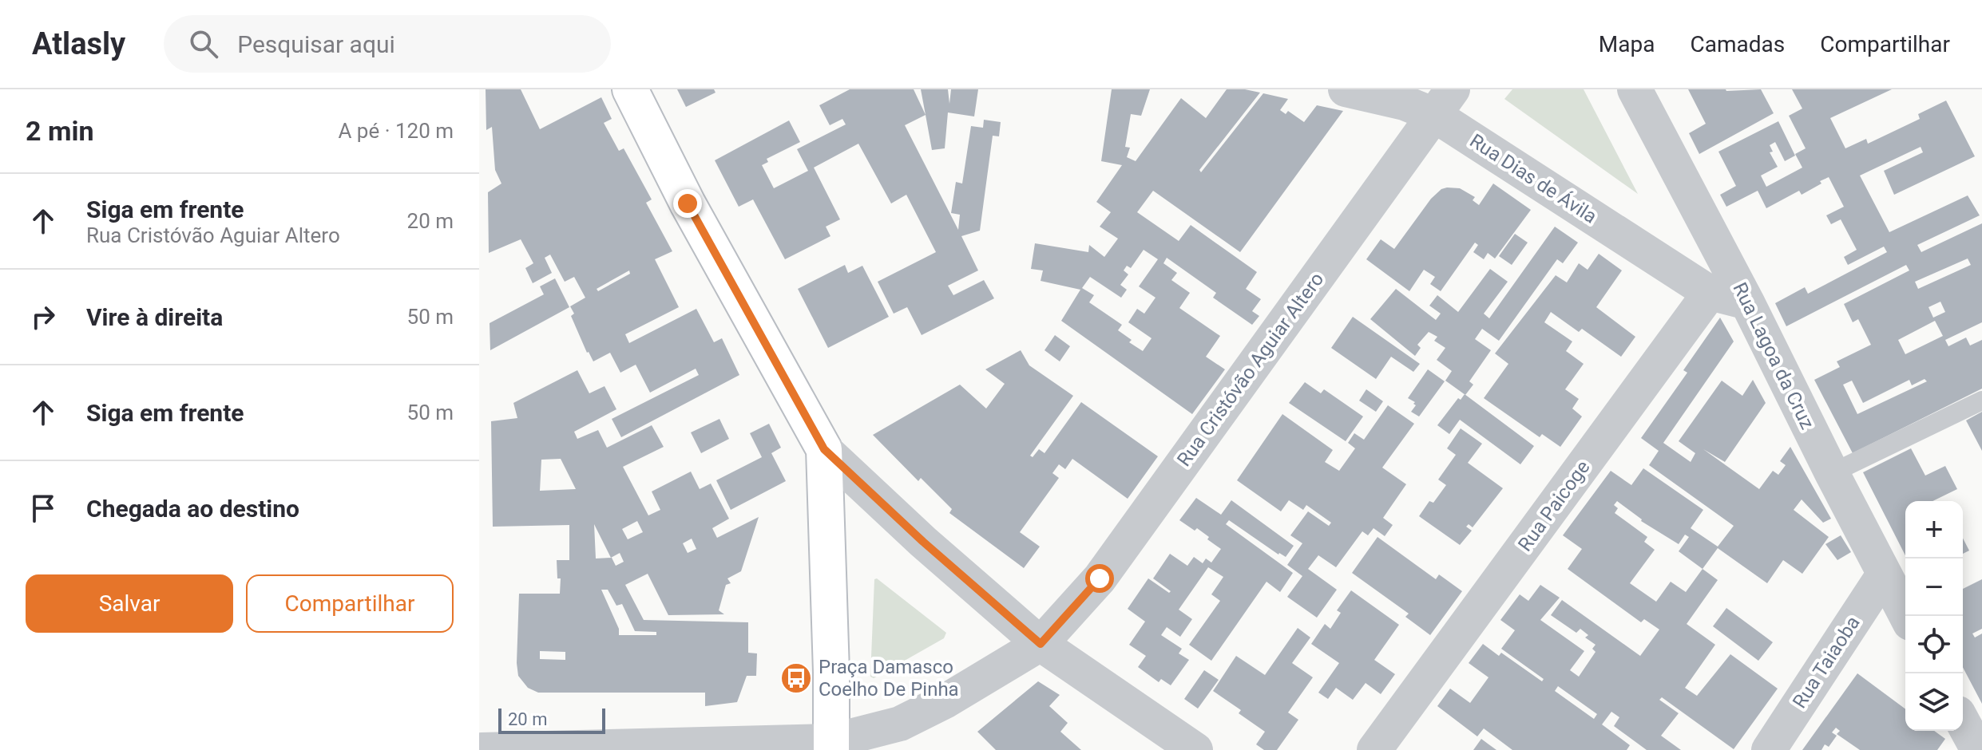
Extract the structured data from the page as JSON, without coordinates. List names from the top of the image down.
{
  "streets": {
    "street": [
      "Rua Dias de Ávila",
      "Rua Lagoa da Cruz",
      "Rua Cristóvão Aguiar Altero",
      "Rua Paicoge",
      "Rua Taiaoba"
    ]
  },
  "crossings": [
    ["Rua Dias de Ávila", "Rua Cristóvão Aguiar Altero"],
    ["Rua Dias de Ávila", "Rua Paicoge"],
    ["Rua Lagoa da Cruz", "Rua Taiaoba"]
  ],
  "places": {
    "bus stop": ["Praça Damasco Coelho De Pinha"]
  },
  "scale_bar": "20 m",
  "page": {
    "header": "Atlasly",
    "search": "Pesquisar aqui",
    "nav": ["Mapa", "Camadas", "Compartilhar"],
    "heading": ["2 min", "A pé · 120 m"],
    "list": [
      ["Siga em frente", "Rua Cristóvão Aguiar Altero", "20 m"],
      ["Vire à direita", "50 m"],
      ["Siga em frente", "50 m"],
      "Chegada ao destino"
    ],
    "map_buttons": ["+", "−"],
    "buttons": ["Salvar", "Compartilhar"],
    "scale": "20 m"
  }
}
